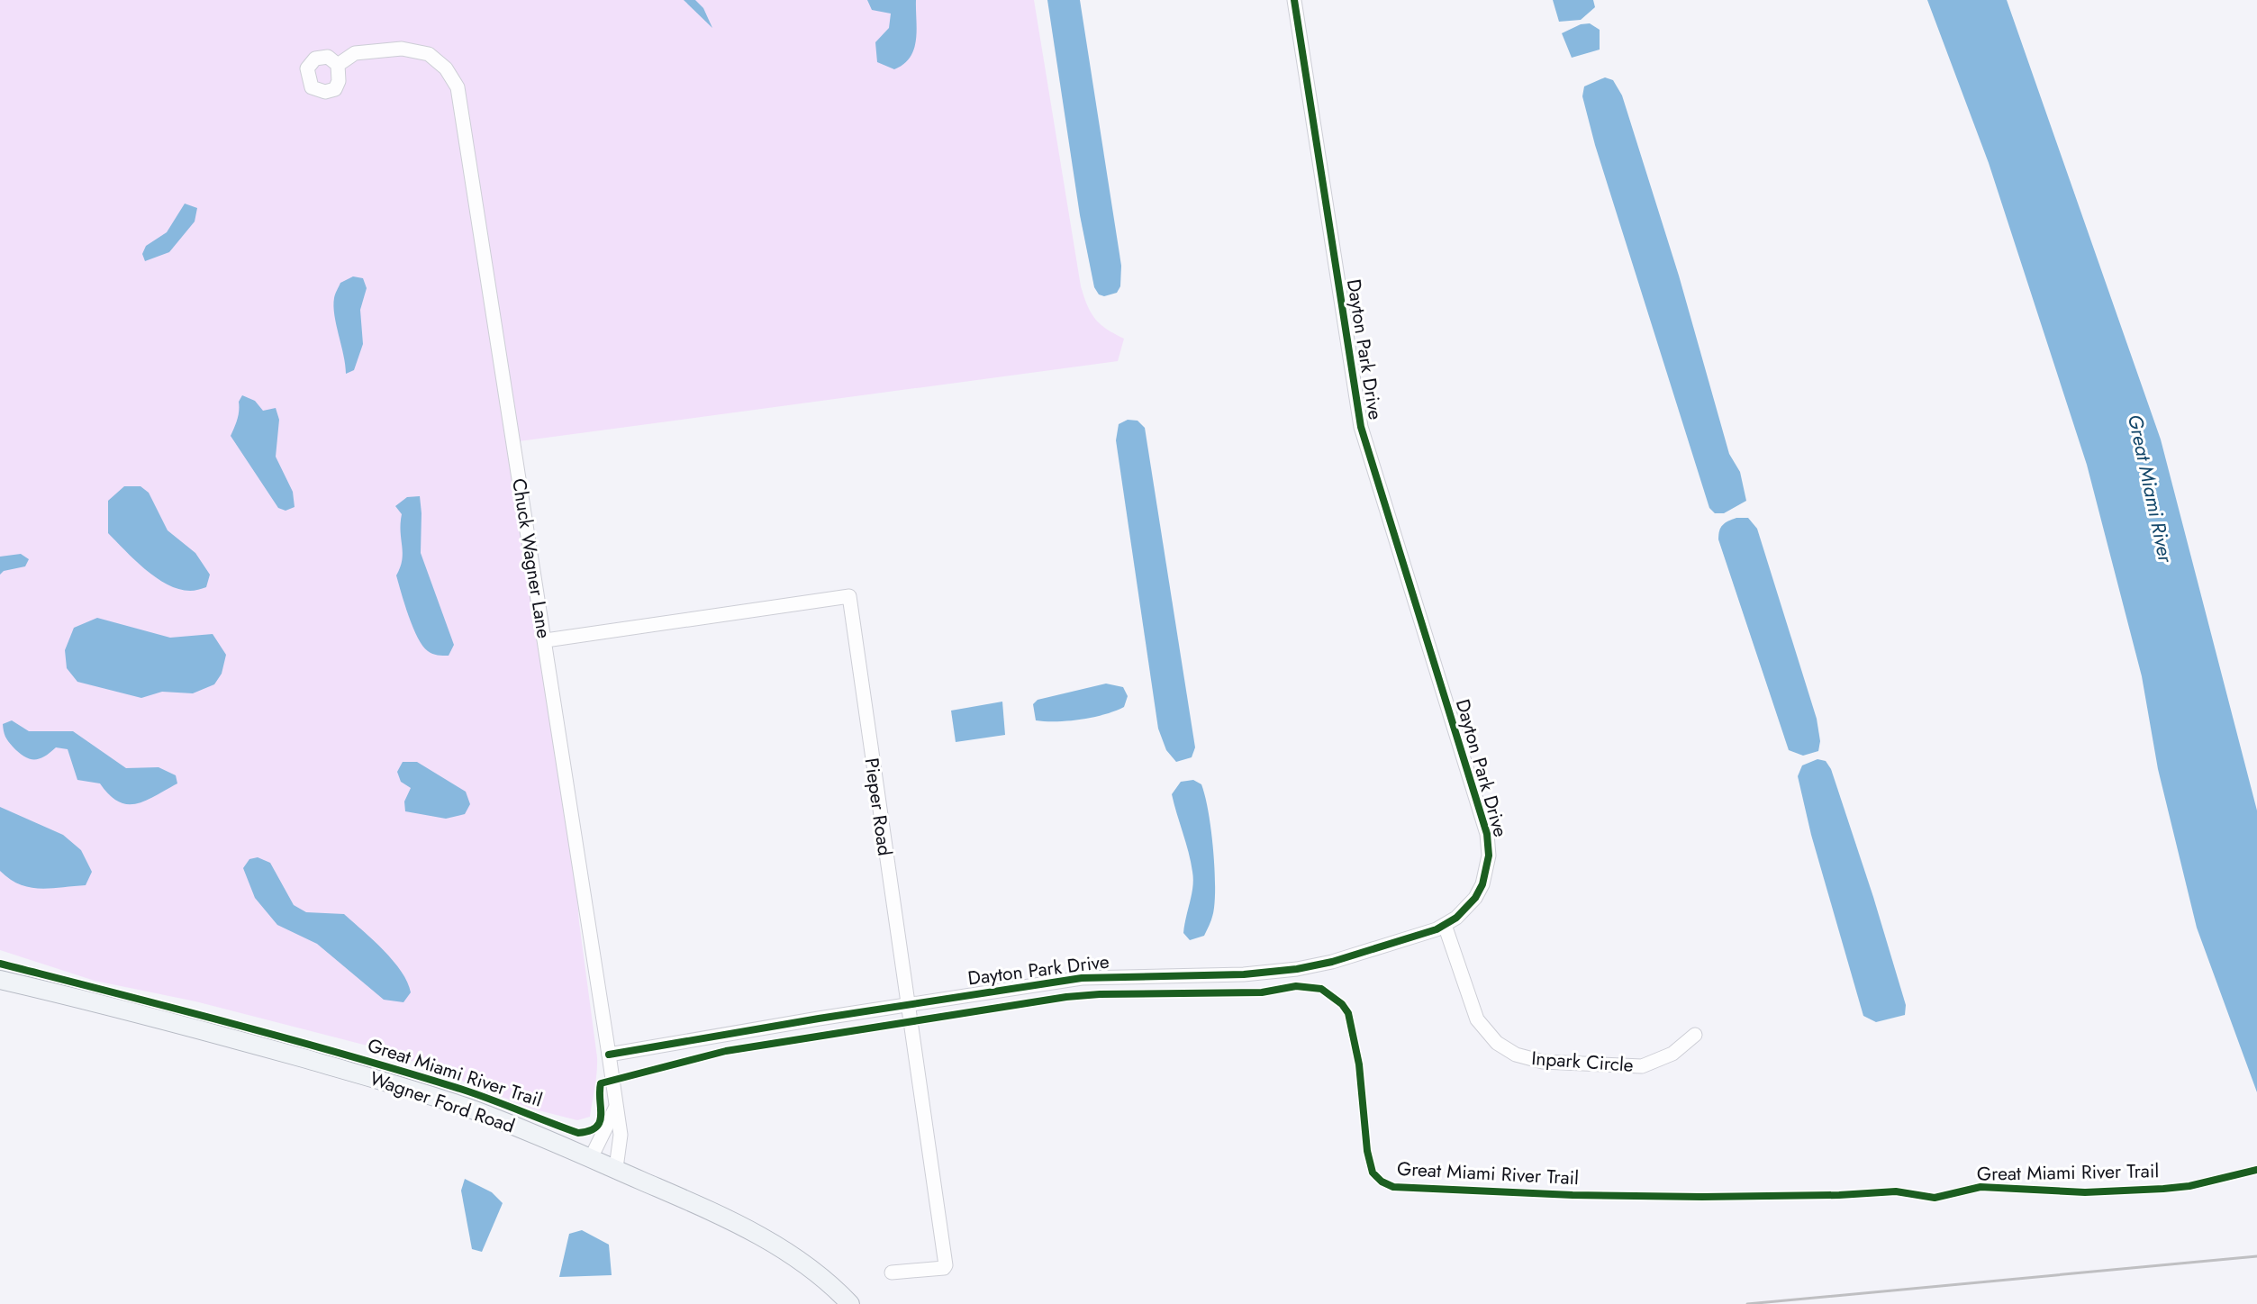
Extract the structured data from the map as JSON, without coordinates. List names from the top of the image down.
{
  "streets": {
    "main road": ["Wagner Ford Road"],
    "street": [
      "Dayton Park Drive",
      "Chuck Wagner Lane",
      "Pieper Road",
      "Inpark Circle"
    ],
    "cycle path": ["Great Miami River Trail"]
  },
  "crossings": [
    ["Dayton Park Drive", "Chuck Wagner Lane"],
    ["Dayton Park Drive", "Pieper Road"],
    ["Dayton Park Drive", "Inpark Circle"],
    ["Chuck Wagner Lane", "Pieper Road"],
    ["Chuck Wagner Lane", "Wagner Ford Road"]
  ],
  "water": ["Great Miami River"]
}
